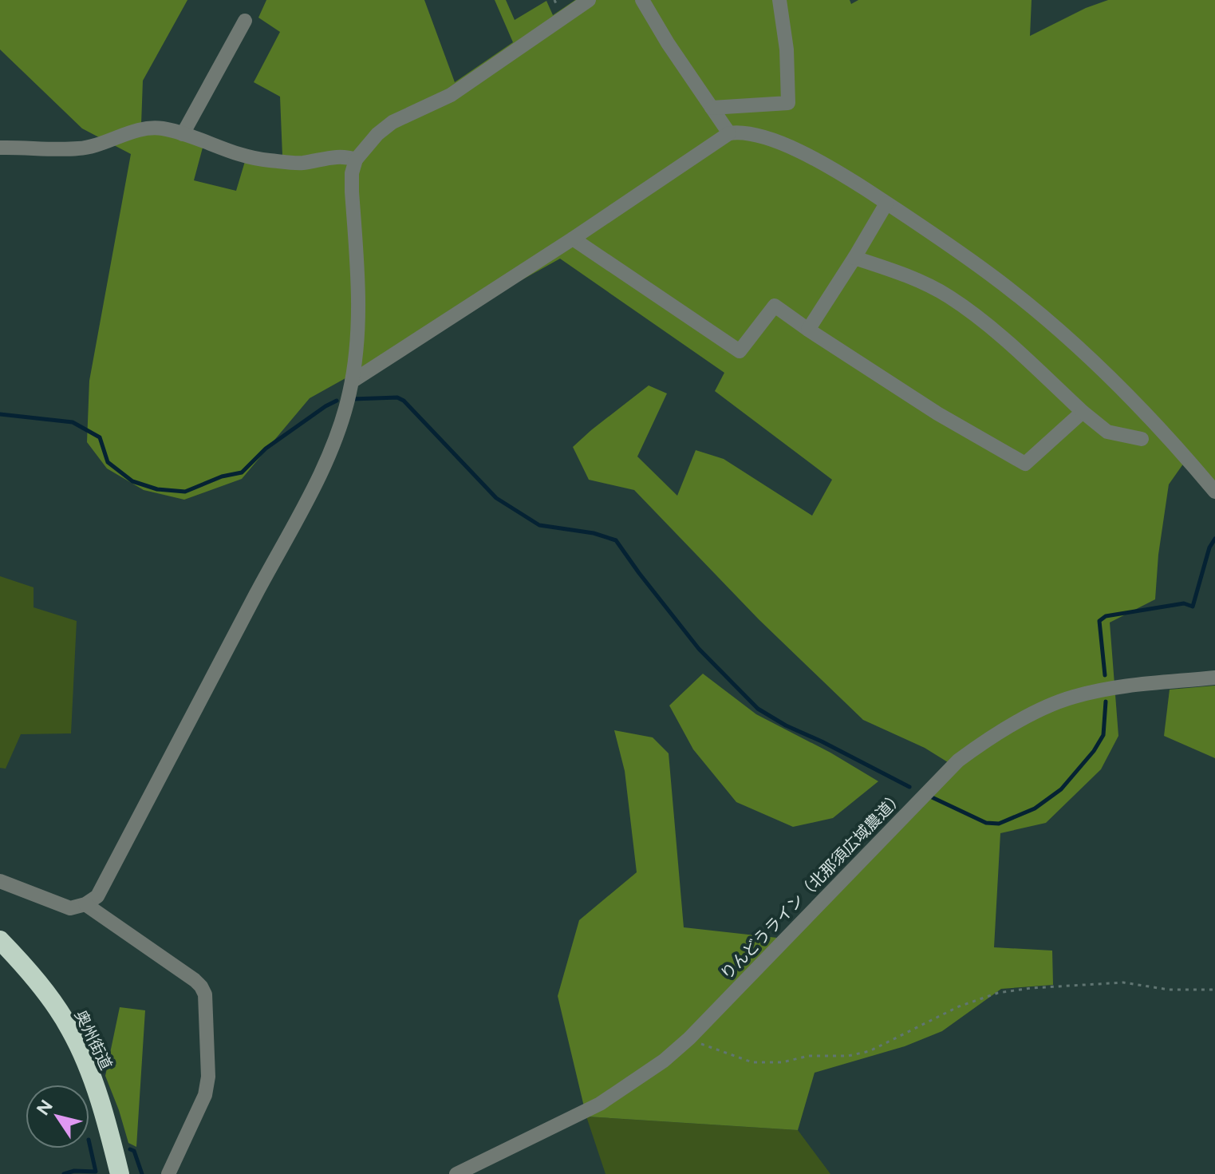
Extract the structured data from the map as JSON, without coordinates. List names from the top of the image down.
{
  "streets": {
    "highway": ["奥州街道"],
    "street": ["りんどうライン（北那須広域農道）"]
  },
  "north": "top left"
}
